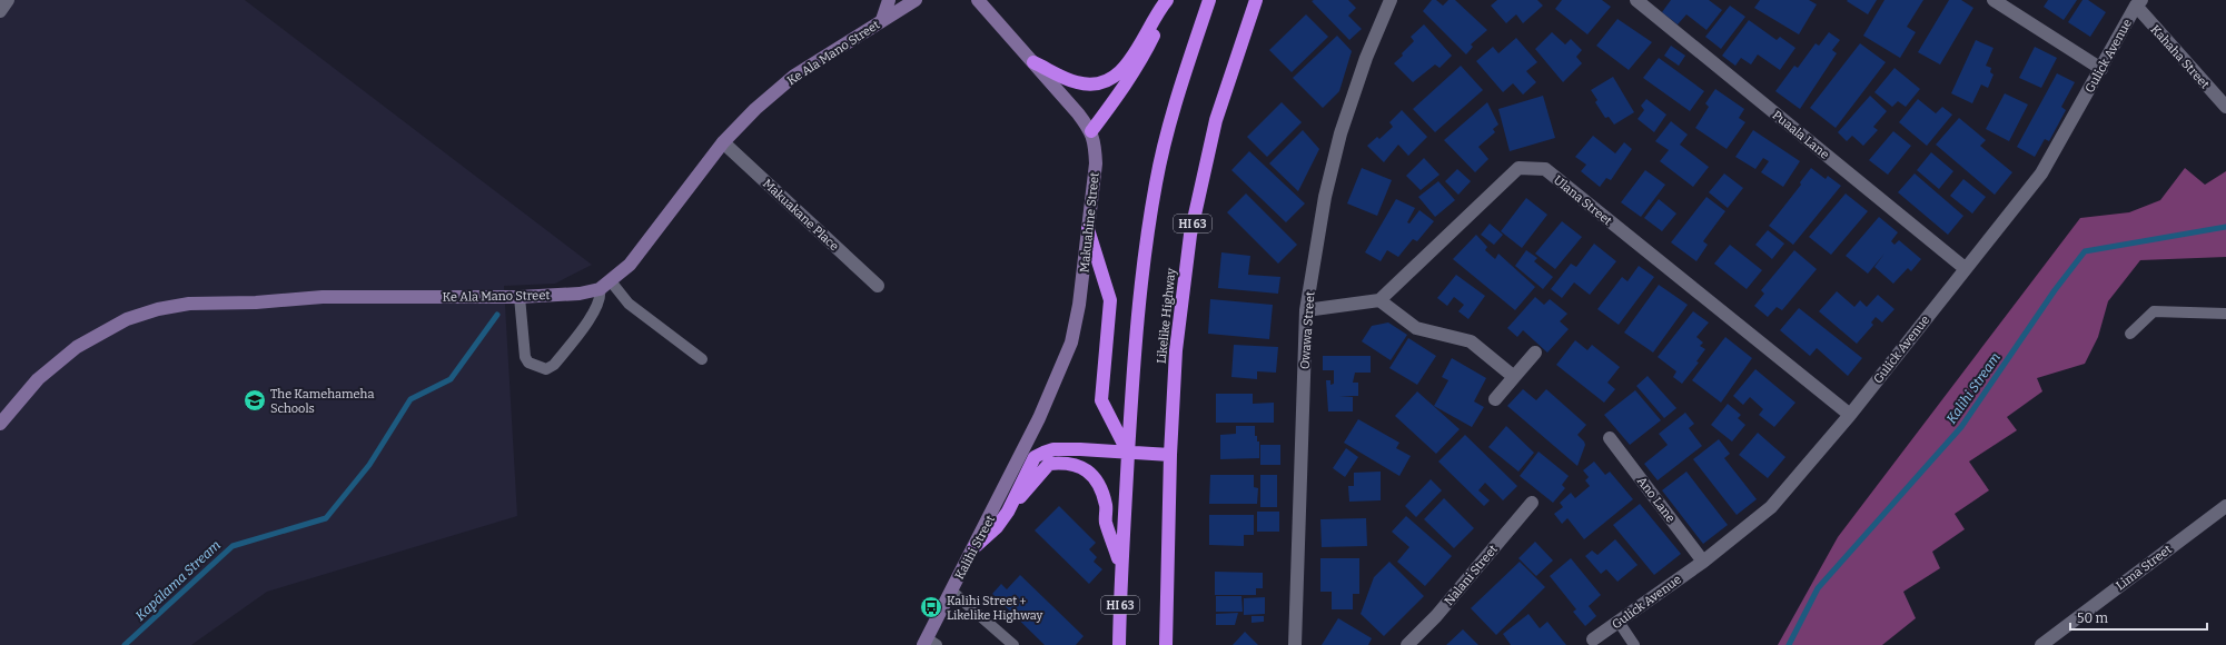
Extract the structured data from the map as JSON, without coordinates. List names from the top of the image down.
{
  "streets": {
    "highway": ["HI 63", "Likelike Highway"],
    "street": [
      "Ke Ala Mano Street",
      "Gulick Avenue",
      "Kahaha Street",
      "Puaala Lane",
      "Ulana Street",
      "Makuakane Place",
      "Makuahine Street",
      "Owawa Street",
      "Ano Lane",
      "Kalihi Street",
      "Lima Street",
      "Nalani Street"
    ]
  },
  "crossings": [
    ["Ke Ala Mano Street", "Makuakane Place"],
    ["Gulick Avenue", "Kahaha Street"],
    ["Gulick Avenue", "Puaala Lane"],
    ["Gulick Avenue", "Ulana Street"],
    ["Gulick Avenue", "Ano Lane"],
    ["Makuahine Street", "Kalihi Street"]
  ],
  "water": ["Kalihi Stream", "Kapālama Stream"],
  "places": {
    "school or university": ["The Kamehameha Schools"],
    "bus stop": ["Kalihi Street + Likelike Highway"]
  },
  "scale_bar": "50 m"
}
